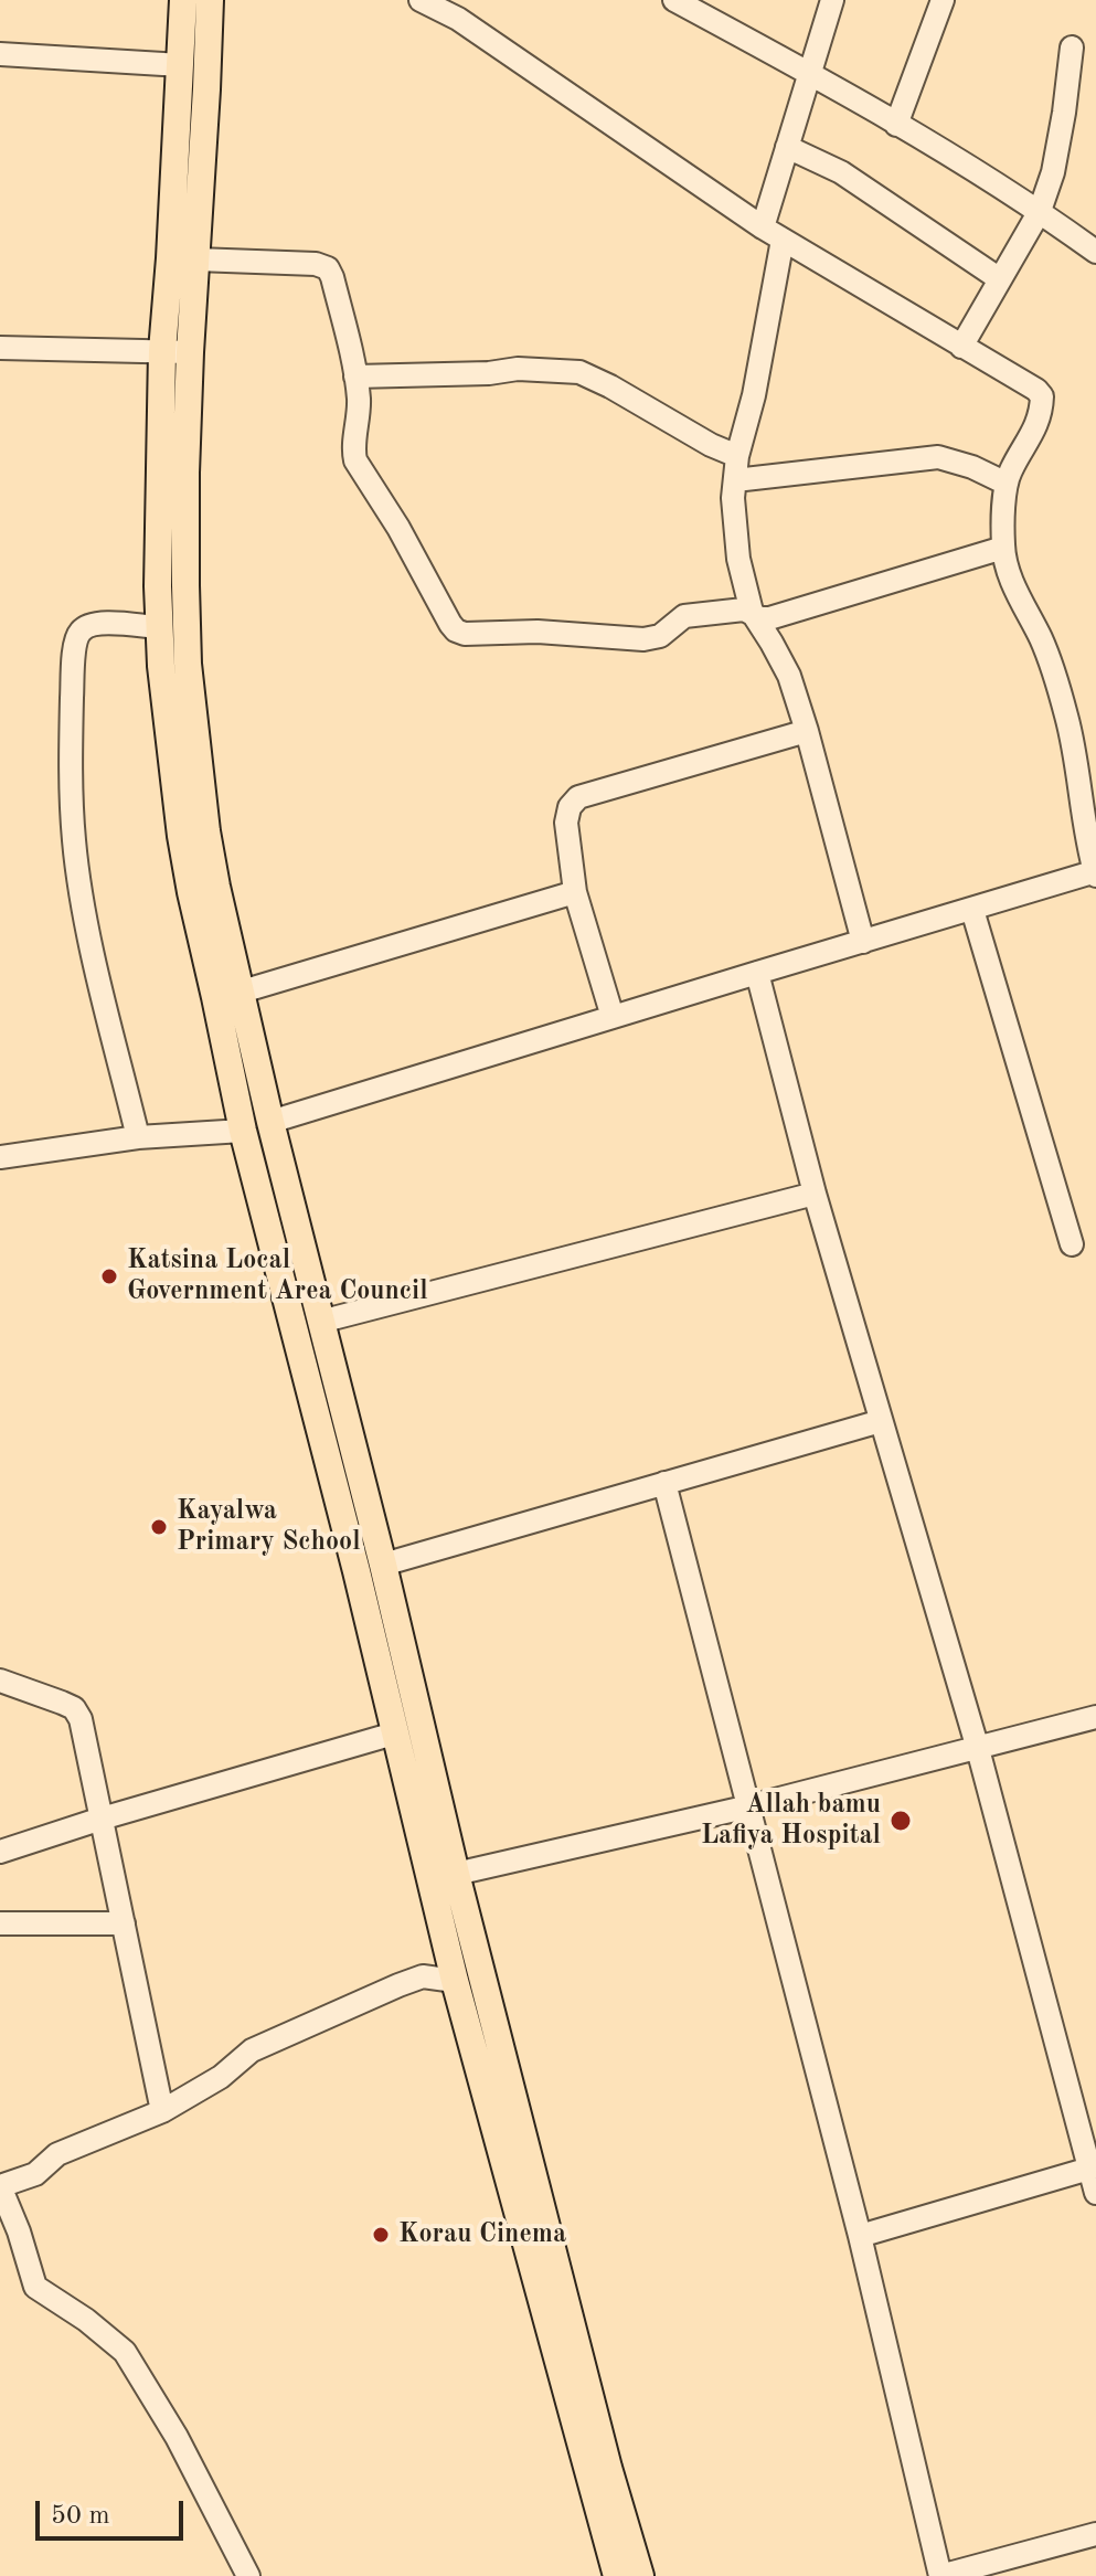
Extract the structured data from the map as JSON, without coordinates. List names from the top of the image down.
{
  "places": [
    "Katsina Local Government Area Council",
    "Kayalwa Primary School",
    "Allah bamu Lafiya Hospital",
    "Korau Cinema"
  ],
  "scale_bar": "50 m"
}
